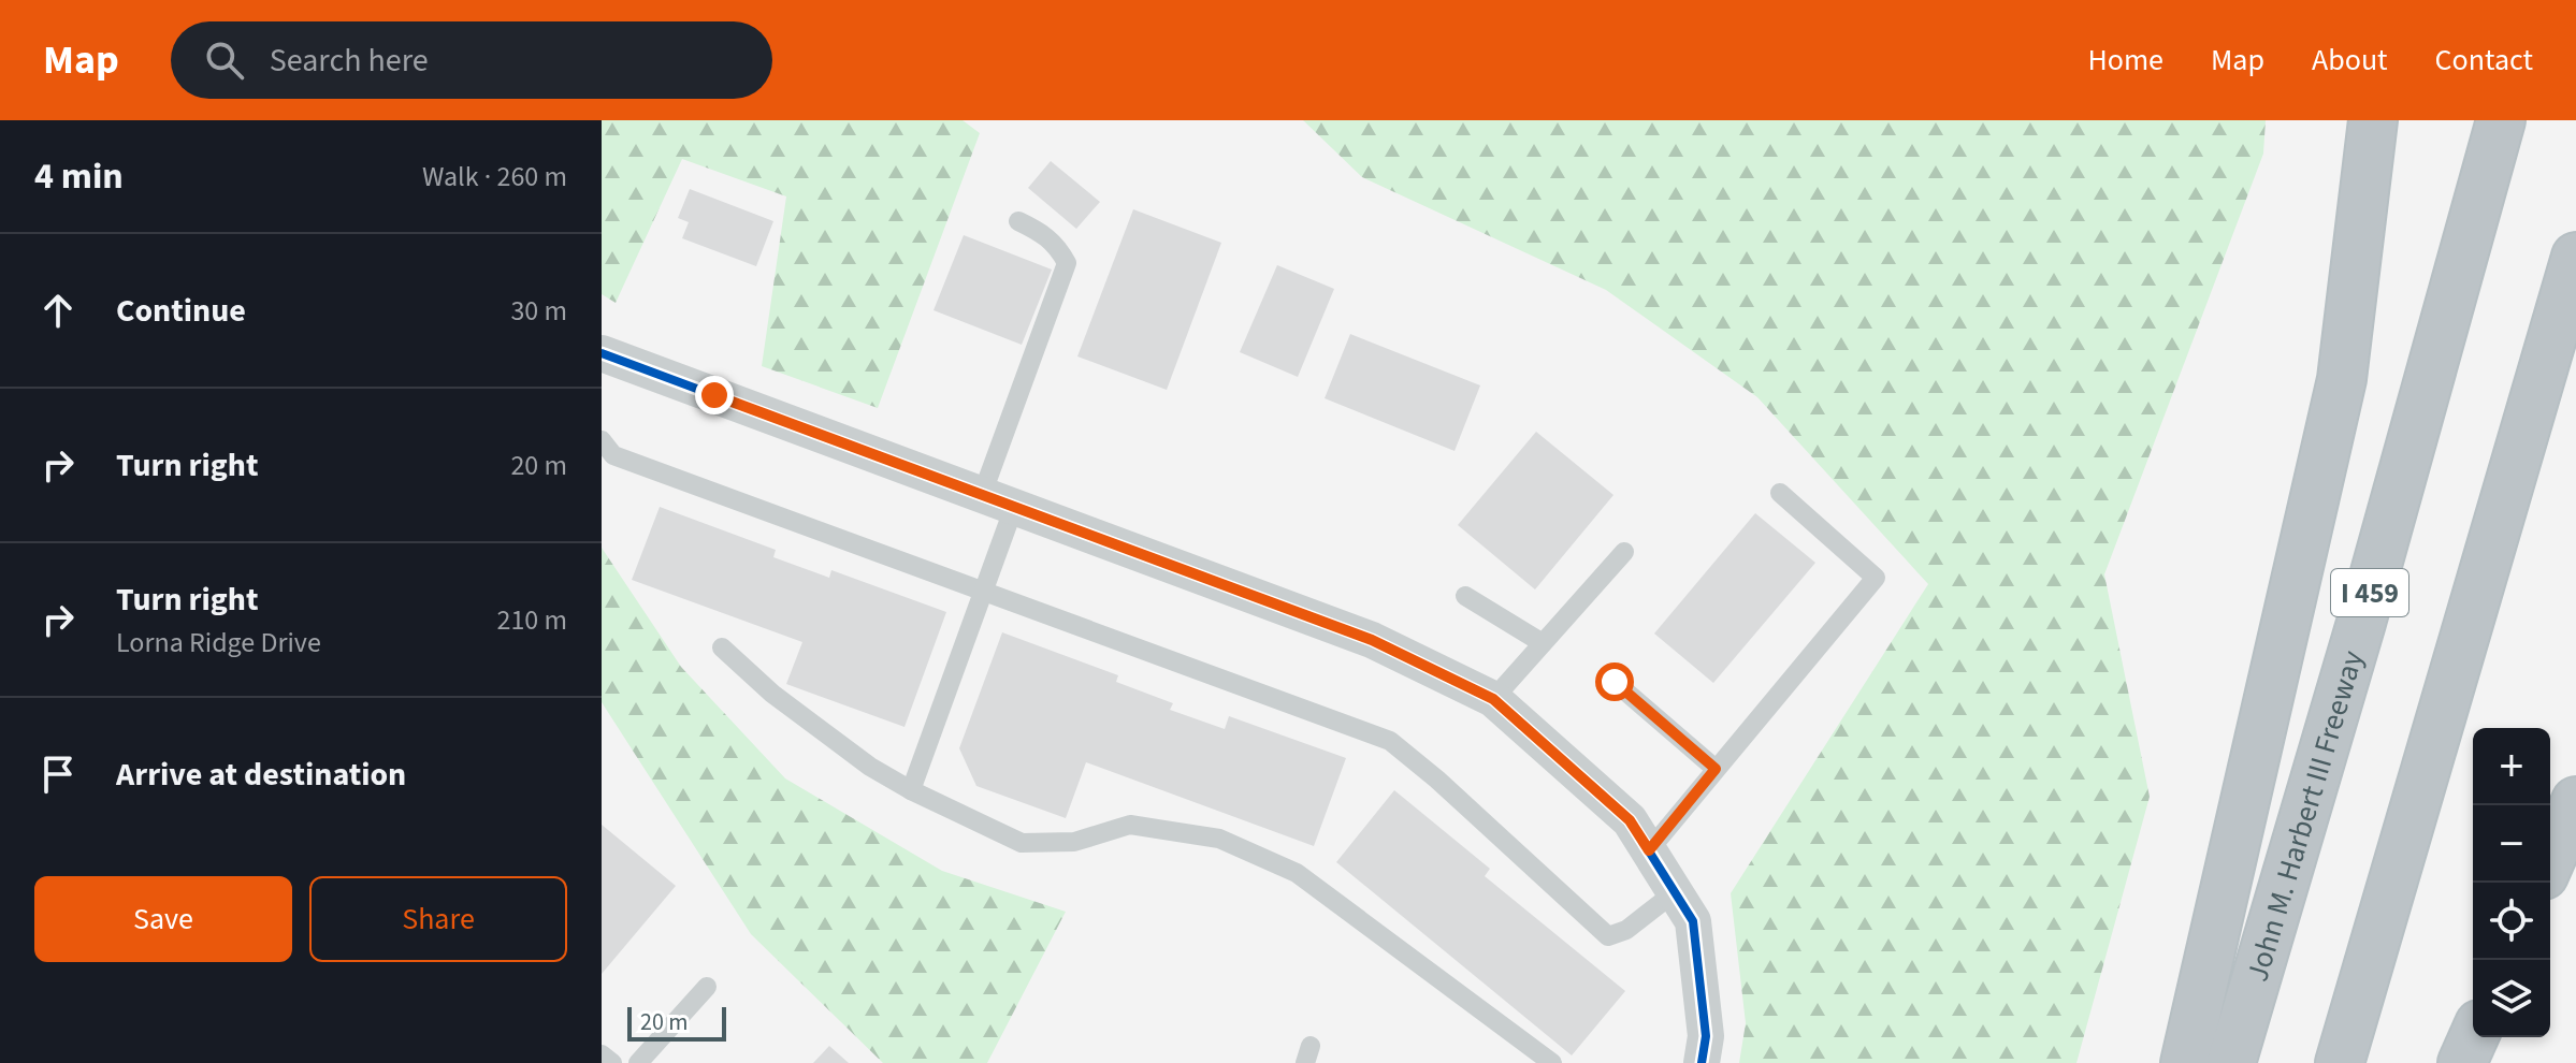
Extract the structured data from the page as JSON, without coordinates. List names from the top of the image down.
{
  "streets": {
    "highway": ["I 459", "John M. Harbert III Freeway"]
  },
  "scale_bar": "20 m",
  "page": {
    "header": "Map",
    "search": "Search here",
    "nav": [
      "Home",
      "Map",
      "About",
      "Contact"
    ],
    "heading": ["4 min", "Walk · 260 m"],
    "list": [
      ["Continue", "30 m"],
      ["Turn right", "20 m"],
      ["Turn right", "Lorna Ridge Drive", "210 m"],
      "Arrive at destination"
    ],
    "map_buttons": ["+", "−"],
    "buttons": ["Save", "Share"],
    "scale": "20 m"
  }
}
